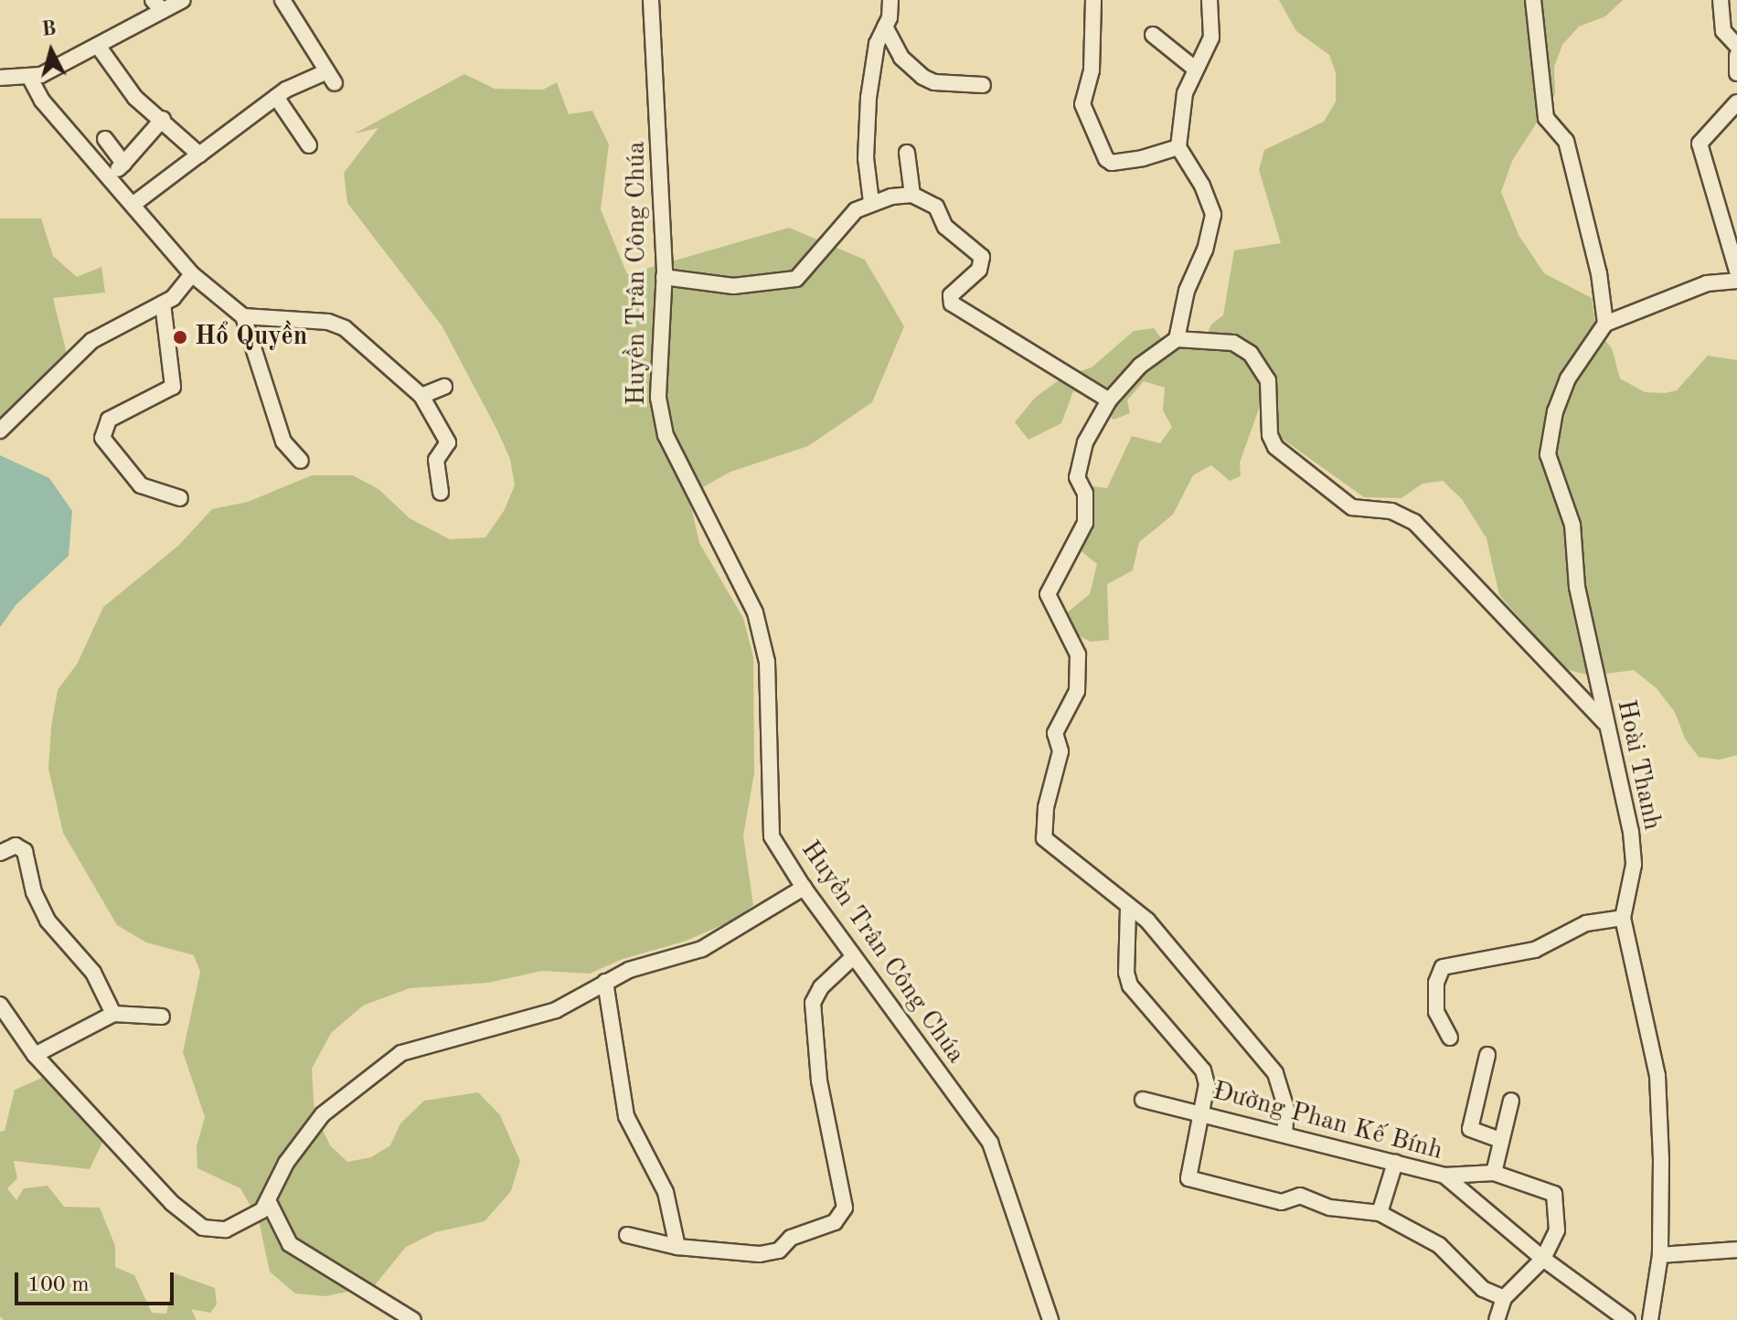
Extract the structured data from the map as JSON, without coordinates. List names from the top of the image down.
{
  "streets": {
    "street": ["Huyền Trân Công Chúa", "Hoài Thanh", "Đường Phan Kế Bính"]
  },
  "places": ["Hổ Quyền"],
  "scale_bar": "100 m",
  "north": "top"
}
